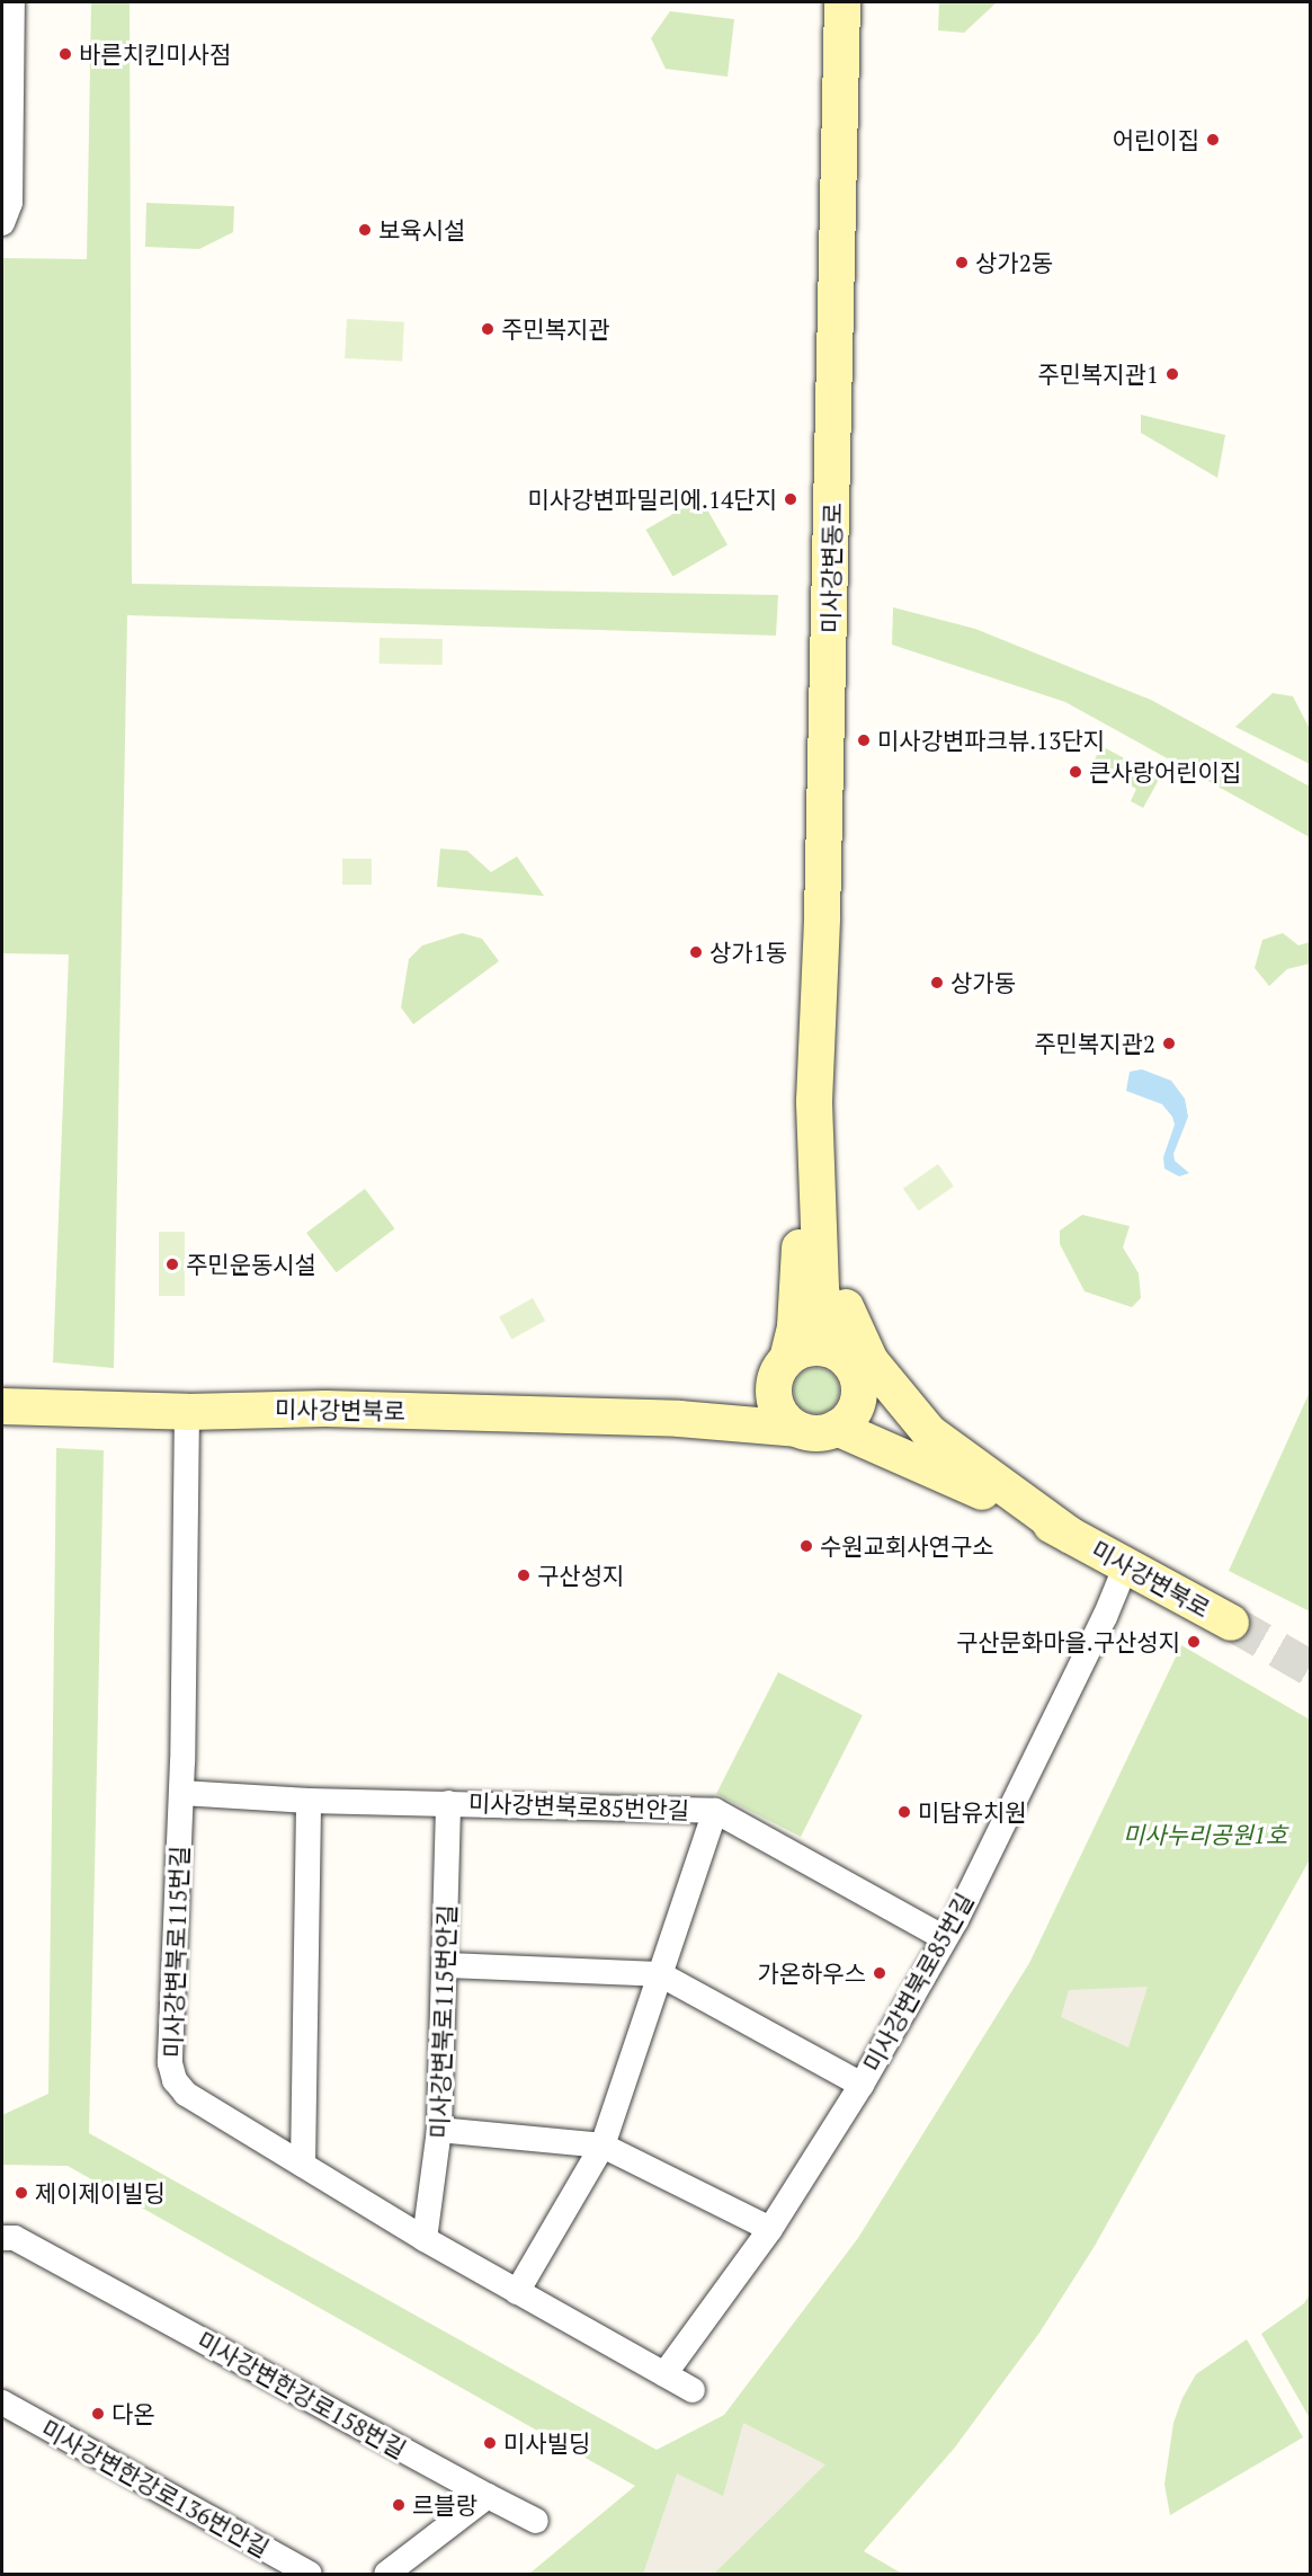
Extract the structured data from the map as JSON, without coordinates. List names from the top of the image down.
{
  "streets": {
    "main road": ["미사강변동로", "미사강변북로"],
    "street": [
      "미사강변북로85번안길",
      "미사강변북로115번길",
      "미사강변북로85번길",
      "미사강변북로115번안길",
      "미사강변한강로158번길",
      "미사강변한강로136번안길"
    ]
  },
  "crossings": [
    ["미사강변북로", "미사강변북로115번길"],
    ["미사강변북로", "미사강변북로85번길"],
    ["미사강변북로85번안길", "미사강변북로115번길"],
    ["미사강변북로85번안길", "미사강변북로85번길"],
    ["미사강변북로85번안길", "미사강변북로115번안길"],
    ["미사강변북로115번길", "미사강변북로85번길"],
    ["미사강변북로115번길", "미사강변북로115번안길"]
  ],
  "parks": ["미사누리공원1호"],
  "places": [
    "바른치킨미사점",
    "어린이집",
    "보육시설",
    "상가2동",
    "주민복지관",
    "주민복지관1",
    "미사강변파밀리에.14단지",
    "미사강변파크뷰.13단지",
    "큰사랑어린이집",
    "상가1동",
    "상가동",
    "주민복지관2",
    "주민운동시설",
    "수원교회사연구소",
    "구산성지",
    "구산문화마을.구산성지",
    "미담유치원",
    "가온하우스",
    "제이제이빌딩",
    "다온",
    "미사빌딩",
    "르블랑"
  ]
}
